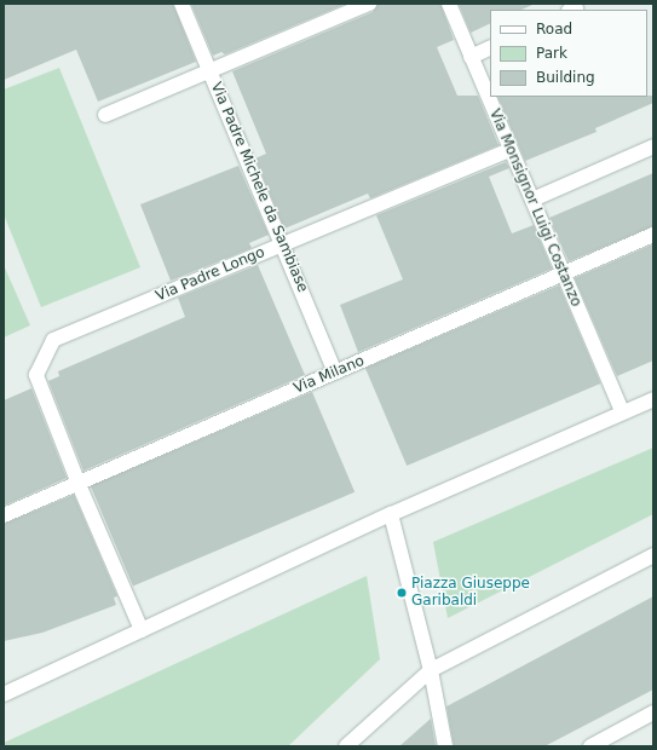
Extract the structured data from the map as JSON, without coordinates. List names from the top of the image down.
{
  "streets": {
    "street": [
      "Via Padre Michele da Sambiase",
      "Via Monsignor Luigi Costanzo",
      "Via Padre Longo",
      "Via Milano"
    ]
  },
  "crossings": [
    ["Via Padre Michele da Sambiase", "Via Padre Longo"],
    ["Via Padre Michele da Sambiase", "Via Milano"],
    ["Via Monsignor Luigi Costanzo", "Via Padre Longo"],
    ["Via Monsignor Luigi Costanzo", "Via Milano"],
    ["Via Padre Longo", "Via Milano"]
  ],
  "places": ["Piazza Giuseppe Garibaldi"],
  "legend": ["Road", "Park", "Building"]
}
